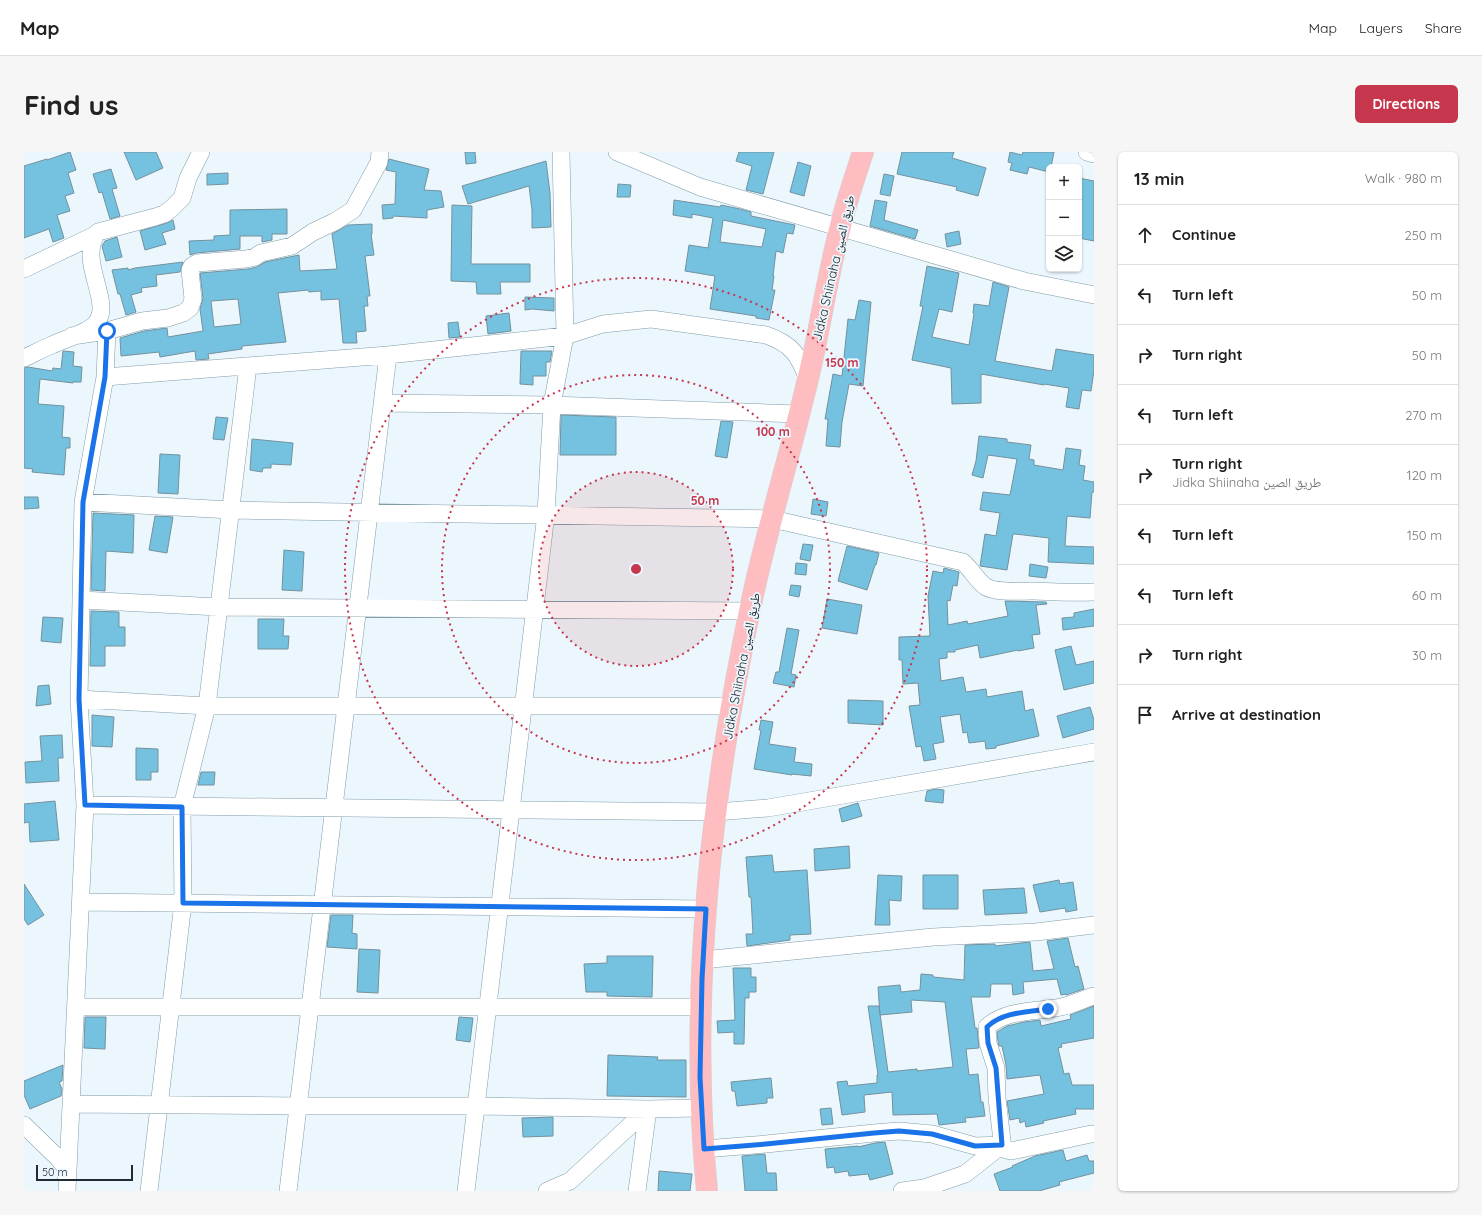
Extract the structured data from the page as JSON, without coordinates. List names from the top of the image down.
{
  "streets": {
    "main road": ["Jidka Shiinaha طريق الصين"]
  },
  "scale_bar": "50 m",
  "page": {
    "header": "Map",
    "nav": ["Map", "Layers", "Share"],
    "buttons": "Directions",
    "title": "Find us",
    "heading": ["13 min", "Walk · 980 m"],
    "map_buttons": ["+", "−"],
    "list": [
      ["Continue", "250 m"],
      ["Turn left", "50 m"],
      ["Turn right", "50 m"],
      ["Turn left", "270 m"],
      ["Turn right", "Jidka Shiinaha طريق الصين", "120 m"],
      ["Turn left", "150 m"],
      ["Turn left", "60 m"],
      ["Turn right", "30 m"],
      "Arrive at destination"
    ],
    "scale": "50 m"
  },
  "rings": ["150 m", "100 m", "50 m"]
}
